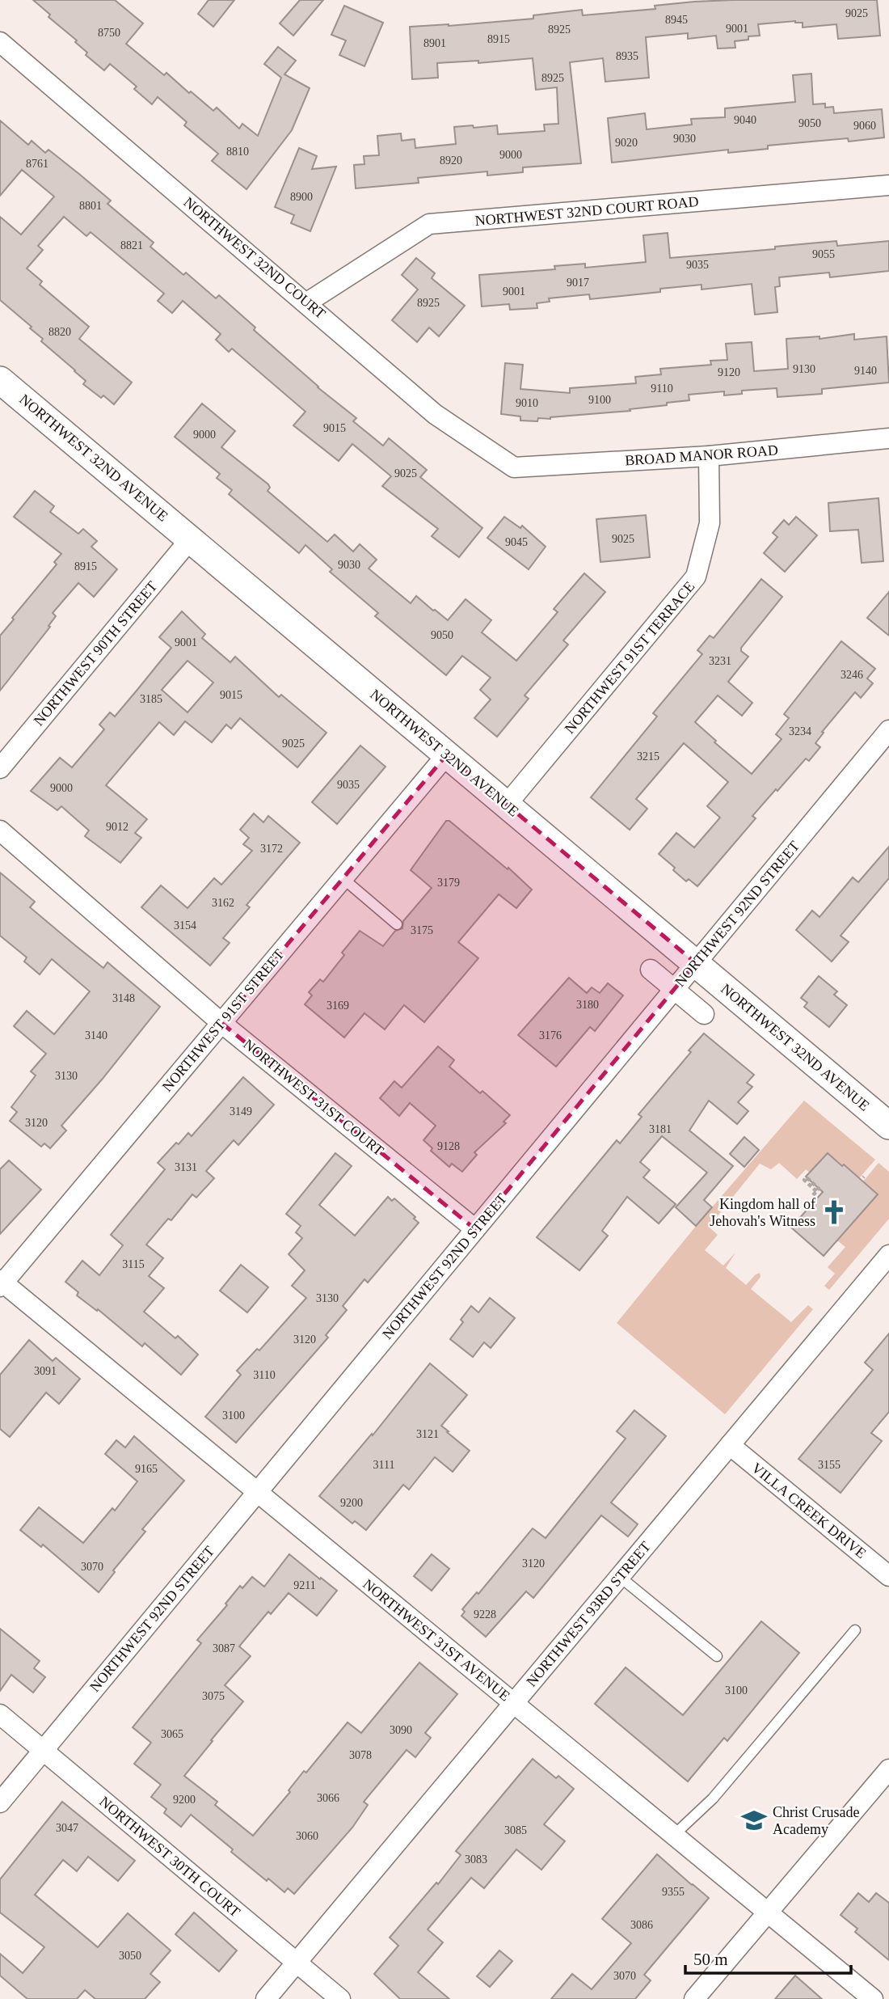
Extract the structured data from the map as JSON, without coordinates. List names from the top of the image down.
{
  "streets": {
    "main road": ["NORTHWEST 32ND AVENUE"],
    "street": [
      "NORTHWEST 32ND COURT ROAD",
      "NORTHWEST 32ND COURT",
      "BROAD MANOR ROAD",
      "NORTHWEST 90TH STREET",
      "NORTHWEST 91ST TERRACE",
      "NORTHWEST 92ND STREET",
      "NORTHWEST 91ST STREET",
      "NORTHWEST 31ST COURT",
      "VILLA CREEK DRIVE",
      "NORTHWEST 93RD STREET",
      "NORTHWEST 31ST AVENUE",
      "NORTHWEST 30TH COURT"
    ]
  },
  "crossings": [
    ["NORTHWEST 32ND COURT ROAD", "NORTHWEST 32ND COURT"],
    ["NORTHWEST 32ND COURT", "BROAD MANOR ROAD"],
    ["BROAD MANOR ROAD", "NORTHWEST 91ST TERRACE"],
    ["NORTHWEST 32ND AVENUE", "NORTHWEST 90TH STREET"],
    ["NORTHWEST 32ND AVENUE", "NORTHWEST 91ST TERRACE"],
    ["NORTHWEST 32ND AVENUE", "NORTHWEST 92ND STREET"],
    ["NORTHWEST 32ND AVENUE", "NORTHWEST 91ST STREET"],
    ["NORTHWEST 92ND STREET", "NORTHWEST 31ST COURT"],
    ["NORTHWEST 92ND STREET", "NORTHWEST 31ST AVENUE"],
    ["NORTHWEST 92ND STREET", "NORTHWEST 30TH COURT"],
    ["NORTHWEST 91ST STREET", "NORTHWEST 31ST COURT"],
    ["NORTHWEST 91ST STREET", "NORTHWEST 31ST AVENUE"],
    ["VILLA CREEK DRIVE", "NORTHWEST 93RD STREET"],
    ["NORTHWEST 93RD STREET", "NORTHWEST 31ST AVENUE"],
    ["NORTHWEST 93RD STREET", "NORTHWEST 30TH COURT"]
  ],
  "places": {
    "church": ["Kingdom hall of Jehovah's Witness"],
    "school or university": ["Christ Crusade Academy"]
  },
  "house_numbers": [
    "9025",
    "8945",
    "9001",
    "8925",
    "8750",
    "8915",
    "8901",
    "8935",
    "8925",
    "9040",
    "9050",
    "9060",
    "9030",
    "9020",
    "8810",
    "9000",
    "8920",
    "8761",
    "8900",
    "8801",
    "8821",
    "9055",
    "9035",
    "9017",
    "9001",
    "8925",
    "8820",
    "9130",
    "9140",
    "9120",
    "9110",
    "9100",
    "9010",
    "9015",
    "9000",
    "9025",
    "9025",
    "9045",
    "9030",
    "8915",
    "9050",
    "9001",
    "3231",
    "3246",
    "9015",
    "3185",
    "3234",
    "9025",
    "3215",
    "9035",
    "9000",
    "9012",
    "3172",
    "3179",
    "3162",
    "3154",
    "3175",
    "3148",
    "3180",
    "3169",
    "3140",
    "3176",
    "3130",
    "3149",
    "3120",
    "3181",
    "9128",
    "3131",
    "3115",
    "3130",
    "3120",
    "3091",
    "3110",
    "3100",
    "3121",
    "3111",
    "3155",
    "9165",
    "9200",
    "3120",
    "3070",
    "9211",
    "9228",
    "3087",
    "3100",
    "3075",
    "3090",
    "3065",
    "3078",
    "3066",
    "9200",
    "3047",
    "3085",
    "3060",
    "3083",
    "9355",
    "3086",
    "3050",
    "3070"
  ],
  "scale_bar": "50 m"
}
